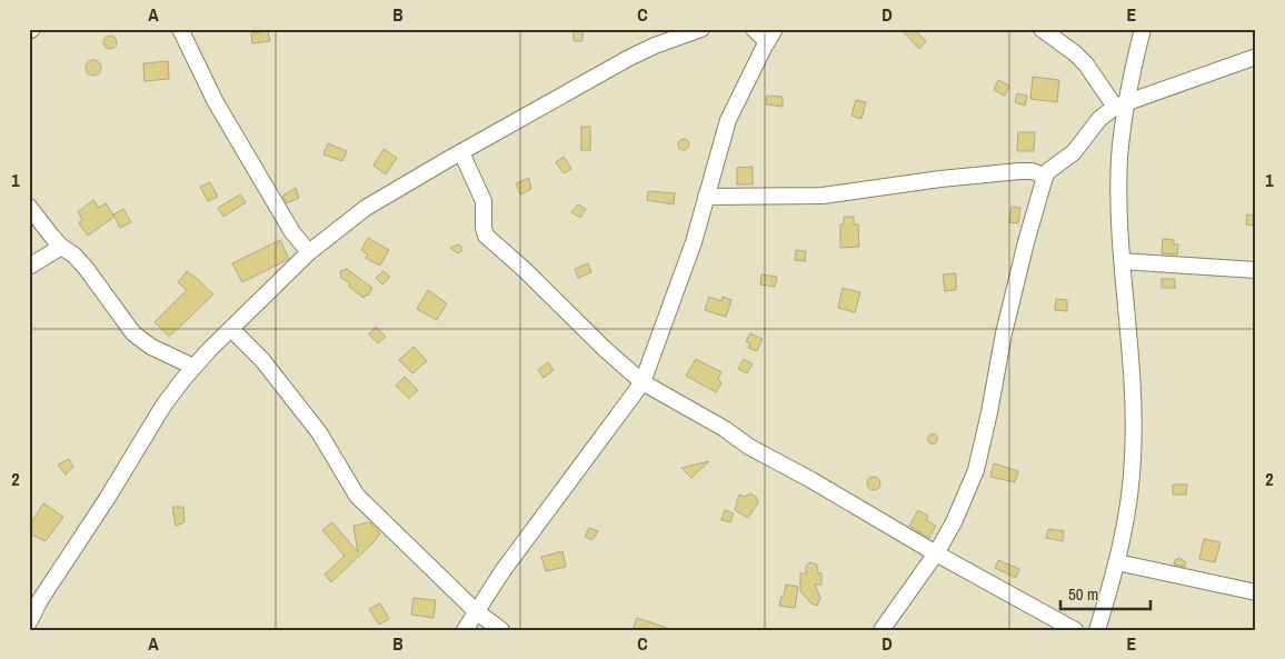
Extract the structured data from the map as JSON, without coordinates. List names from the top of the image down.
{
  "scale_bar": "50 m",
  "grid": {
    "columns": [
      "A",
      "B",
      "C",
      "D",
      "E"
    ],
    "rows": ["1", "2"]
  }
}
